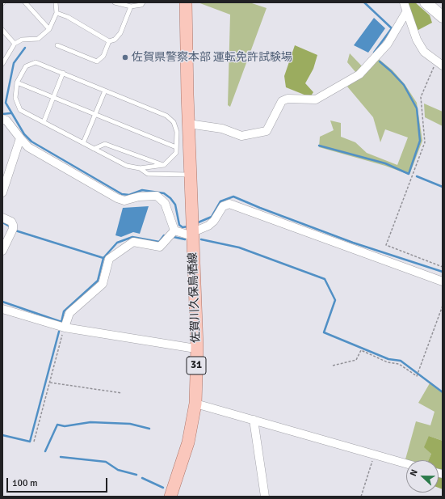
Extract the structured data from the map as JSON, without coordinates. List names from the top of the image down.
{
  "streets": {
    "main road": ["佐賀川久保鳥栖線", "31"]
  },
  "crossings": [
    ["佐賀川久保鳥栖線", "31"]
  ],
  "places": ["佐賀県警察本部 運転免許試験場"],
  "scale_bar": "100 m",
  "north": "left"
}
